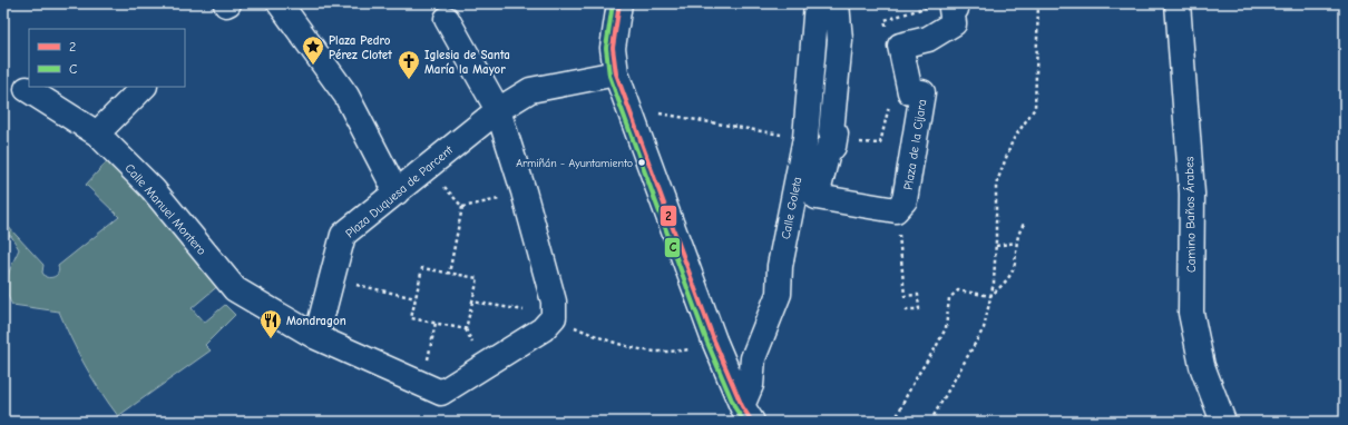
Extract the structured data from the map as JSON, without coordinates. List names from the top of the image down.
{
  "streets": {
    "street": [
      "Plaza de la Cijara",
      "Plaza Duquesa de Parcent",
      "Calle Goleta",
      "Calle Manuel Montero",
      "Camino Baños Árabes"
    ]
  },
  "crossings": [
    ["Plaza Duquesa de Parcent", "Calle Manuel Montero"]
  ],
  "places": {
    "place": ["Plaza Pedro Pérez Clotet"],
    "church": ["Iglesia de Santa María la Mayor"],
    "other": ["Armiñán - Ayuntamiento"],
    "restaurant": ["Mondragon"]
  },
  "lines": ["transit line 2", "transit line C"],
  "legend": ["2", "C"]
}
